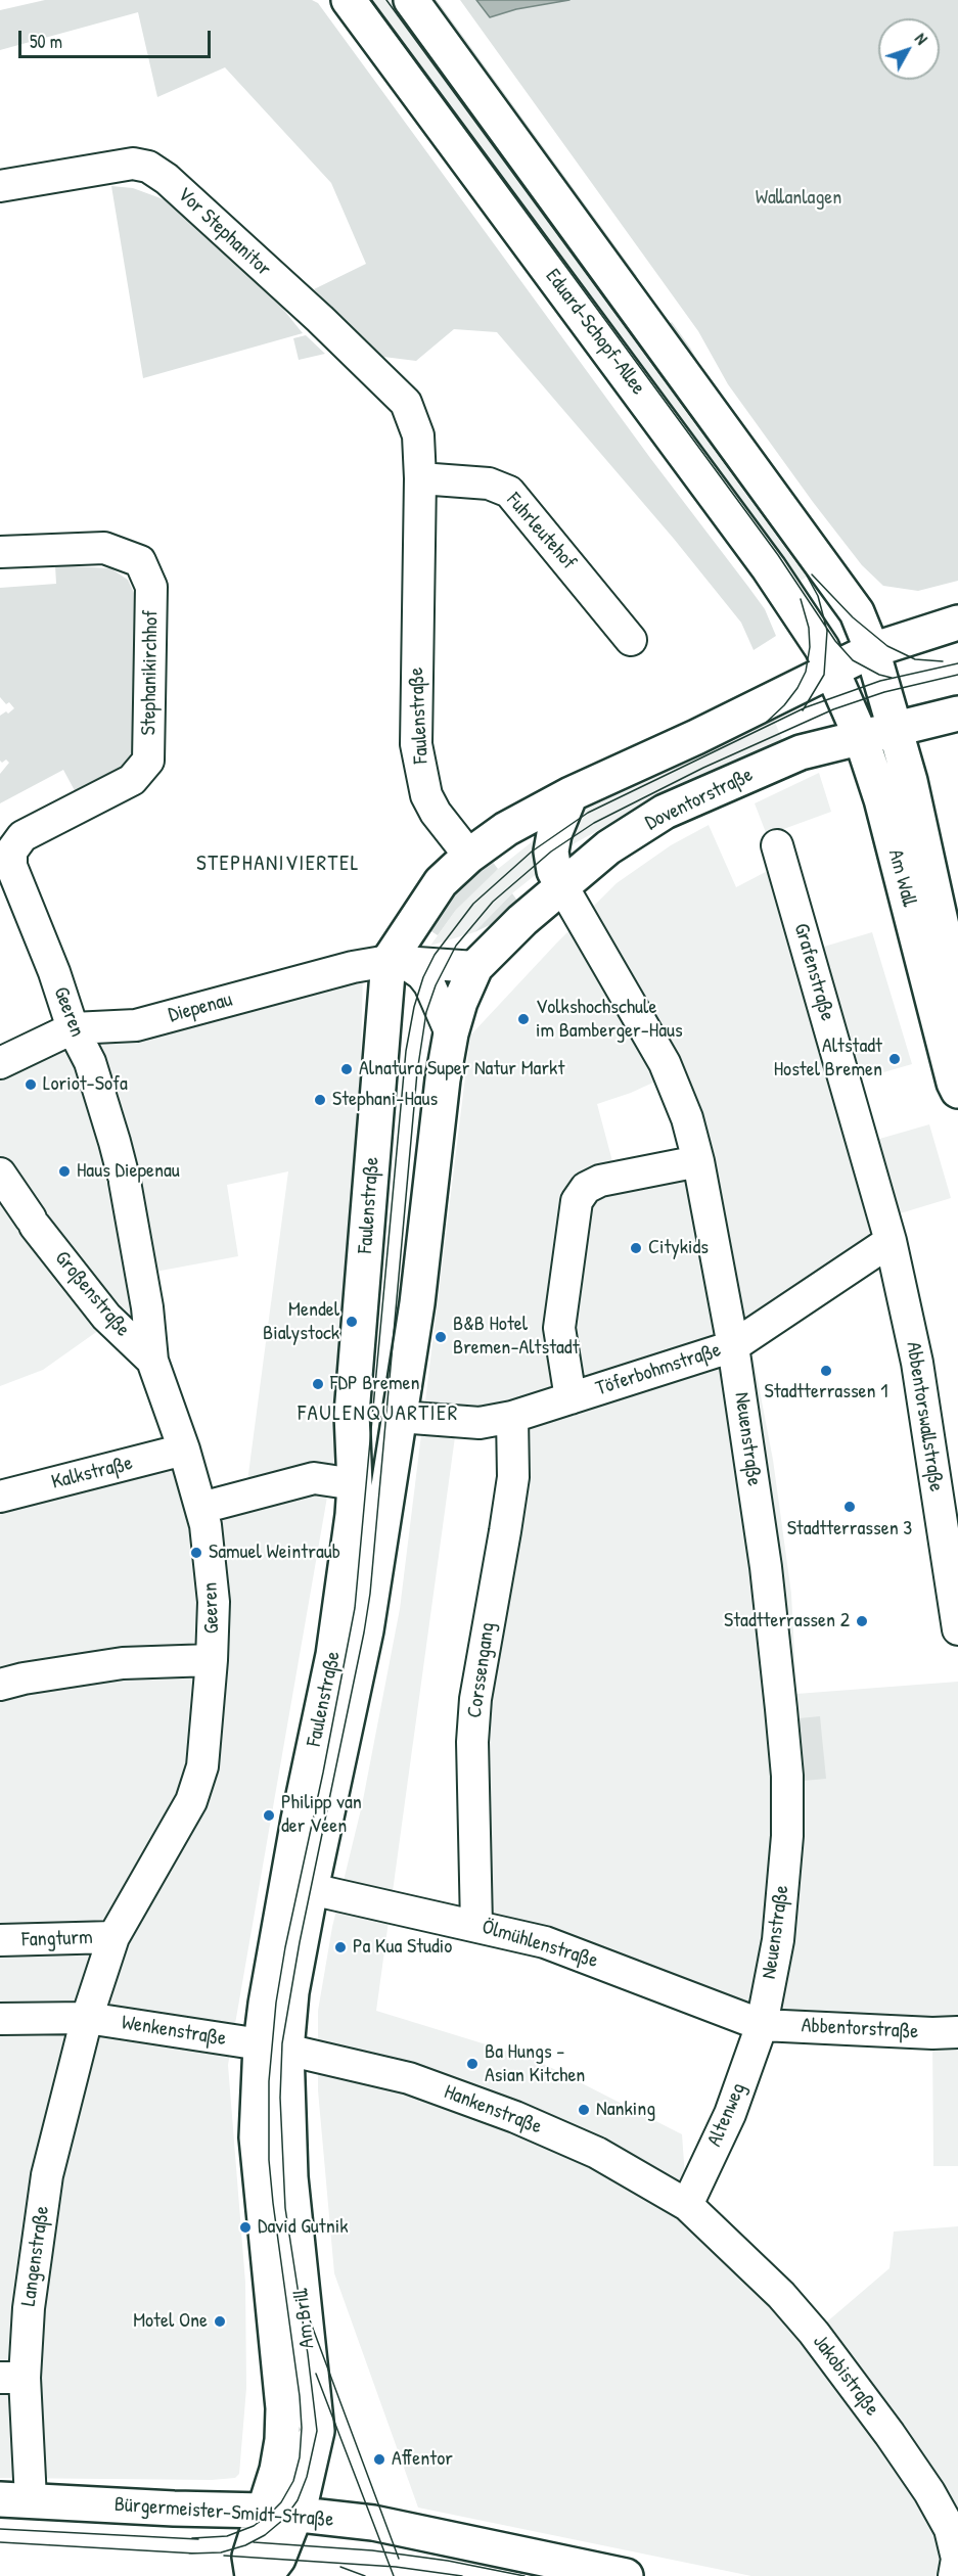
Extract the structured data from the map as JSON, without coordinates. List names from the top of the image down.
{
  "streets": {
    "main road": [
      "Eduard-Schopf-Allee",
      "Faulenstraße",
      "Doventorstraße",
      "Am Wall",
      "Am Brill",
      "Bürgermeister-Smidt-Straße"
    ],
    "street": [
      "Vor Stephanitor",
      "Fuhrleutehof",
      "Stephanikirchhof",
      "Grafenstraße",
      "Diepenau",
      "Geeren",
      "Großenstraße",
      "Töferbohmstraße",
      "Abbentorswallstraße",
      "Neuenstraße",
      "Kalkstraße",
      "Corssengang",
      "Fangturm",
      "Ölmühlenstraße",
      "Abbentorstraße",
      "Wenkenstraße",
      "Hankenstraße",
      "Altenweg",
      "Langenstraße",
      "Jakobistraße"
    ]
  },
  "crossings": [
    ["Vor Stephanitor", "Faulenstraße"],
    ["Eduard-Schopf-Allee", "Am Wall"],
    ["Fuhrleutehof", "Faulenstraße"],
    ["Stephanikirchhof", "Geeren"],
    ["Faulenstraße", "Doventorstraße"],
    ["Faulenstraße", "Diepenau"],
    ["Faulenstraße", "Töferbohmstraße"],
    ["Faulenstraße", "Ölmühlenstraße"],
    ["Faulenstraße", "Wenkenstraße"],
    ["Faulenstraße", "Hankenstraße"],
    ["Faulenstraße", "Am Brill"],
    ["Doventorstraße", "Am Wall"],
    ["Doventorstraße", "Diepenau"],
    ["Doventorstraße", "Neuenstraße"],
    ["Grafenstraße", "Töferbohmstraße"],
    ["Grafenstraße", "Abbentorswallstraße"],
    ["Diepenau", "Geeren"],
    ["Geeren", "Großenstraße"],
    ["Geeren", "Kalkstraße"],
    ["Geeren", "Fangturm"],
    ["Geeren", "Wenkenstraße"],
    ["Geeren", "Langenstraße"],
    ["Töferbohmstraße", "Abbentorswallstraße"],
    ["Töferbohmstraße", "Neuenstraße"],
    ["Töferbohmstraße", "Corssengang"],
    ["Neuenstraße", "Ölmühlenstraße"],
    ["Neuenstraße", "Abbentorstraße"],
    ["Neuenstraße", "Altenweg"],
    ["Corssengang", "Ölmühlenstraße"],
    ["Ölmühlenstraße", "Abbentorstraße"],
    ["Ölmühlenstraße", "Altenweg"],
    ["Abbentorstraße", "Altenweg"],
    ["Wenkenstraße", "Hankenstraße"],
    ["Wenkenstraße", "Langenstraße"],
    ["Wenkenstraße", "Am Brill"],
    ["Hankenstraße", "Altenweg"],
    ["Hankenstraße", "Am Brill"],
    ["Hankenstraße", "Jakobistraße"],
    ["Altenweg", "Jakobistraße"],
    ["Langenstraße", "Bürgermeister-Smidt-Straße"],
    ["Am Brill", "Bürgermeister-Smidt-Straße"]
  ],
  "districts": ["STEPHANIVIERTEL", "FAULENQUARTIER"],
  "parks": ["Wallanlagen"],
  "places": [
    "Volkshochschule im Bamberger-Haus",
    "Altstadt Hostel Bremen",
    "Alnatura Super Natur Markt",
    "Loriot-Sofa",
    "Stephani-Haus",
    "Haus Diepenau",
    "Citykids",
    "Mendel Bialystock",
    "B&B Hotel Bremen-Altstadt",
    "Stadtterrassen 1",
    "FDP Bremen",
    "Stadtterrassen 3",
    "Samuel Weintraub",
    "Stadtterrassen 2",
    "Philipp van der Veen",
    "Pa Kua Studio",
    "Ba Hungs - Asian Kitchen",
    "Nanking",
    "David Gutnik",
    "Motel One",
    "Affentor"
  ],
  "scale_bar": "50 m",
  "north": "top right"
}
